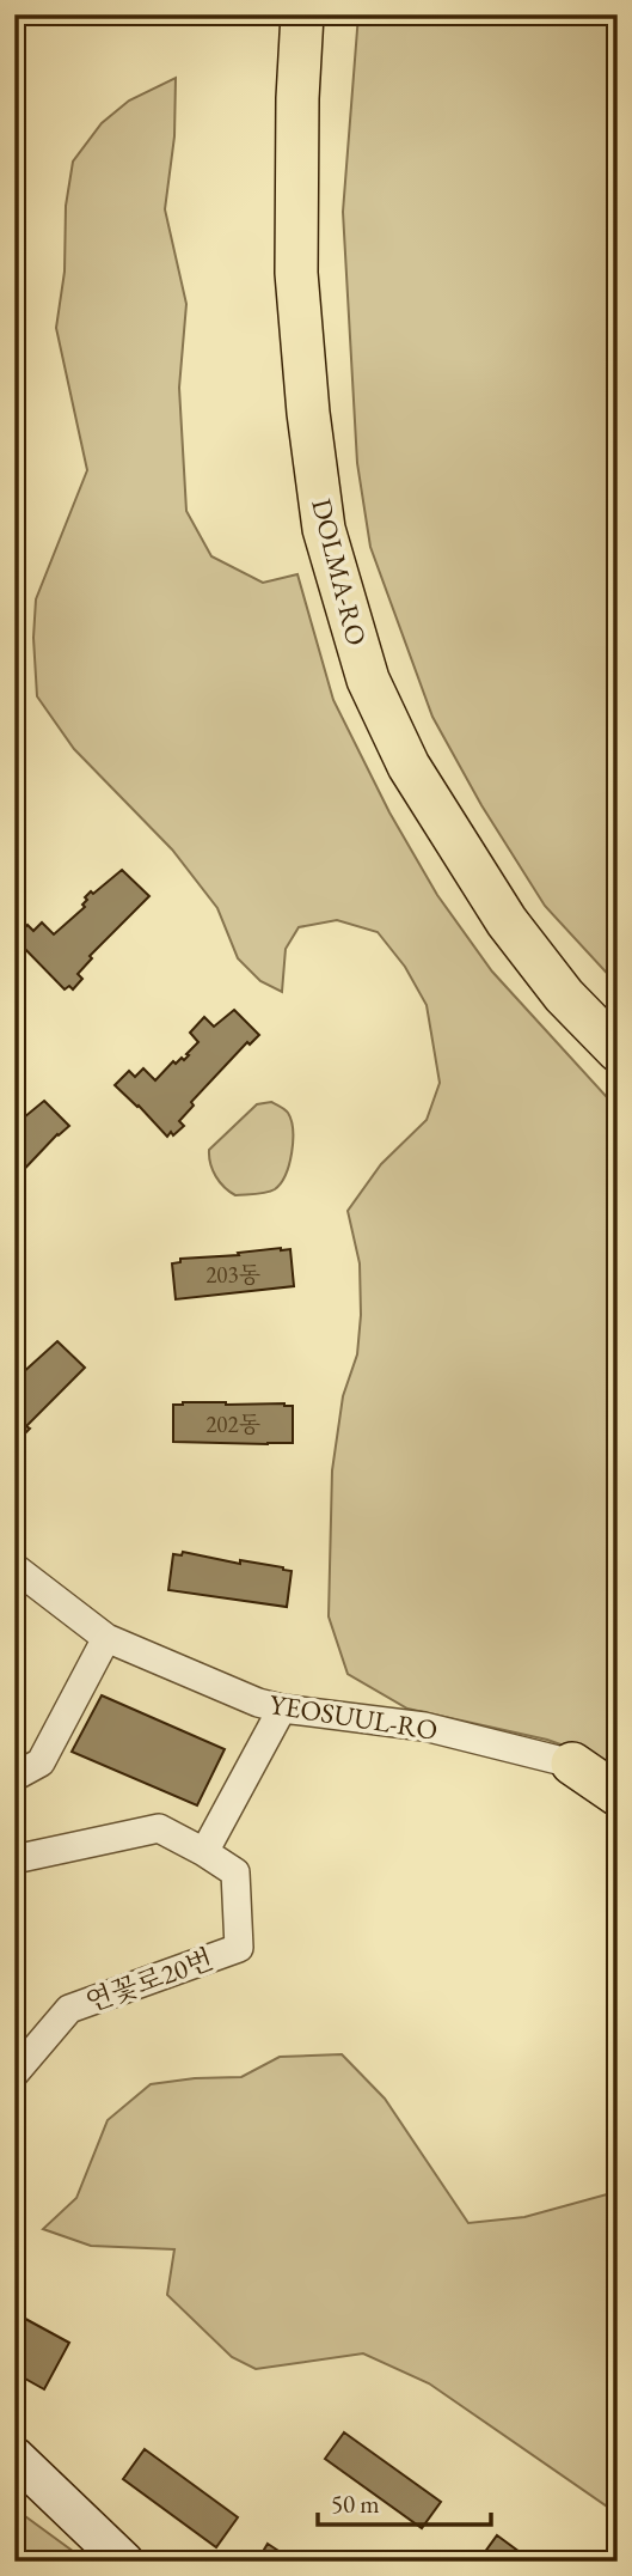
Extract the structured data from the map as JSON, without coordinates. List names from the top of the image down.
{
  "streets": {
    "main road": ["DOLMA-RO"],
    "street": ["YEOSUUL-RO", "연꽃로20번"]
  },
  "house_numbers": ["203동", "202동"],
  "scale_bar": "50 m"
}
